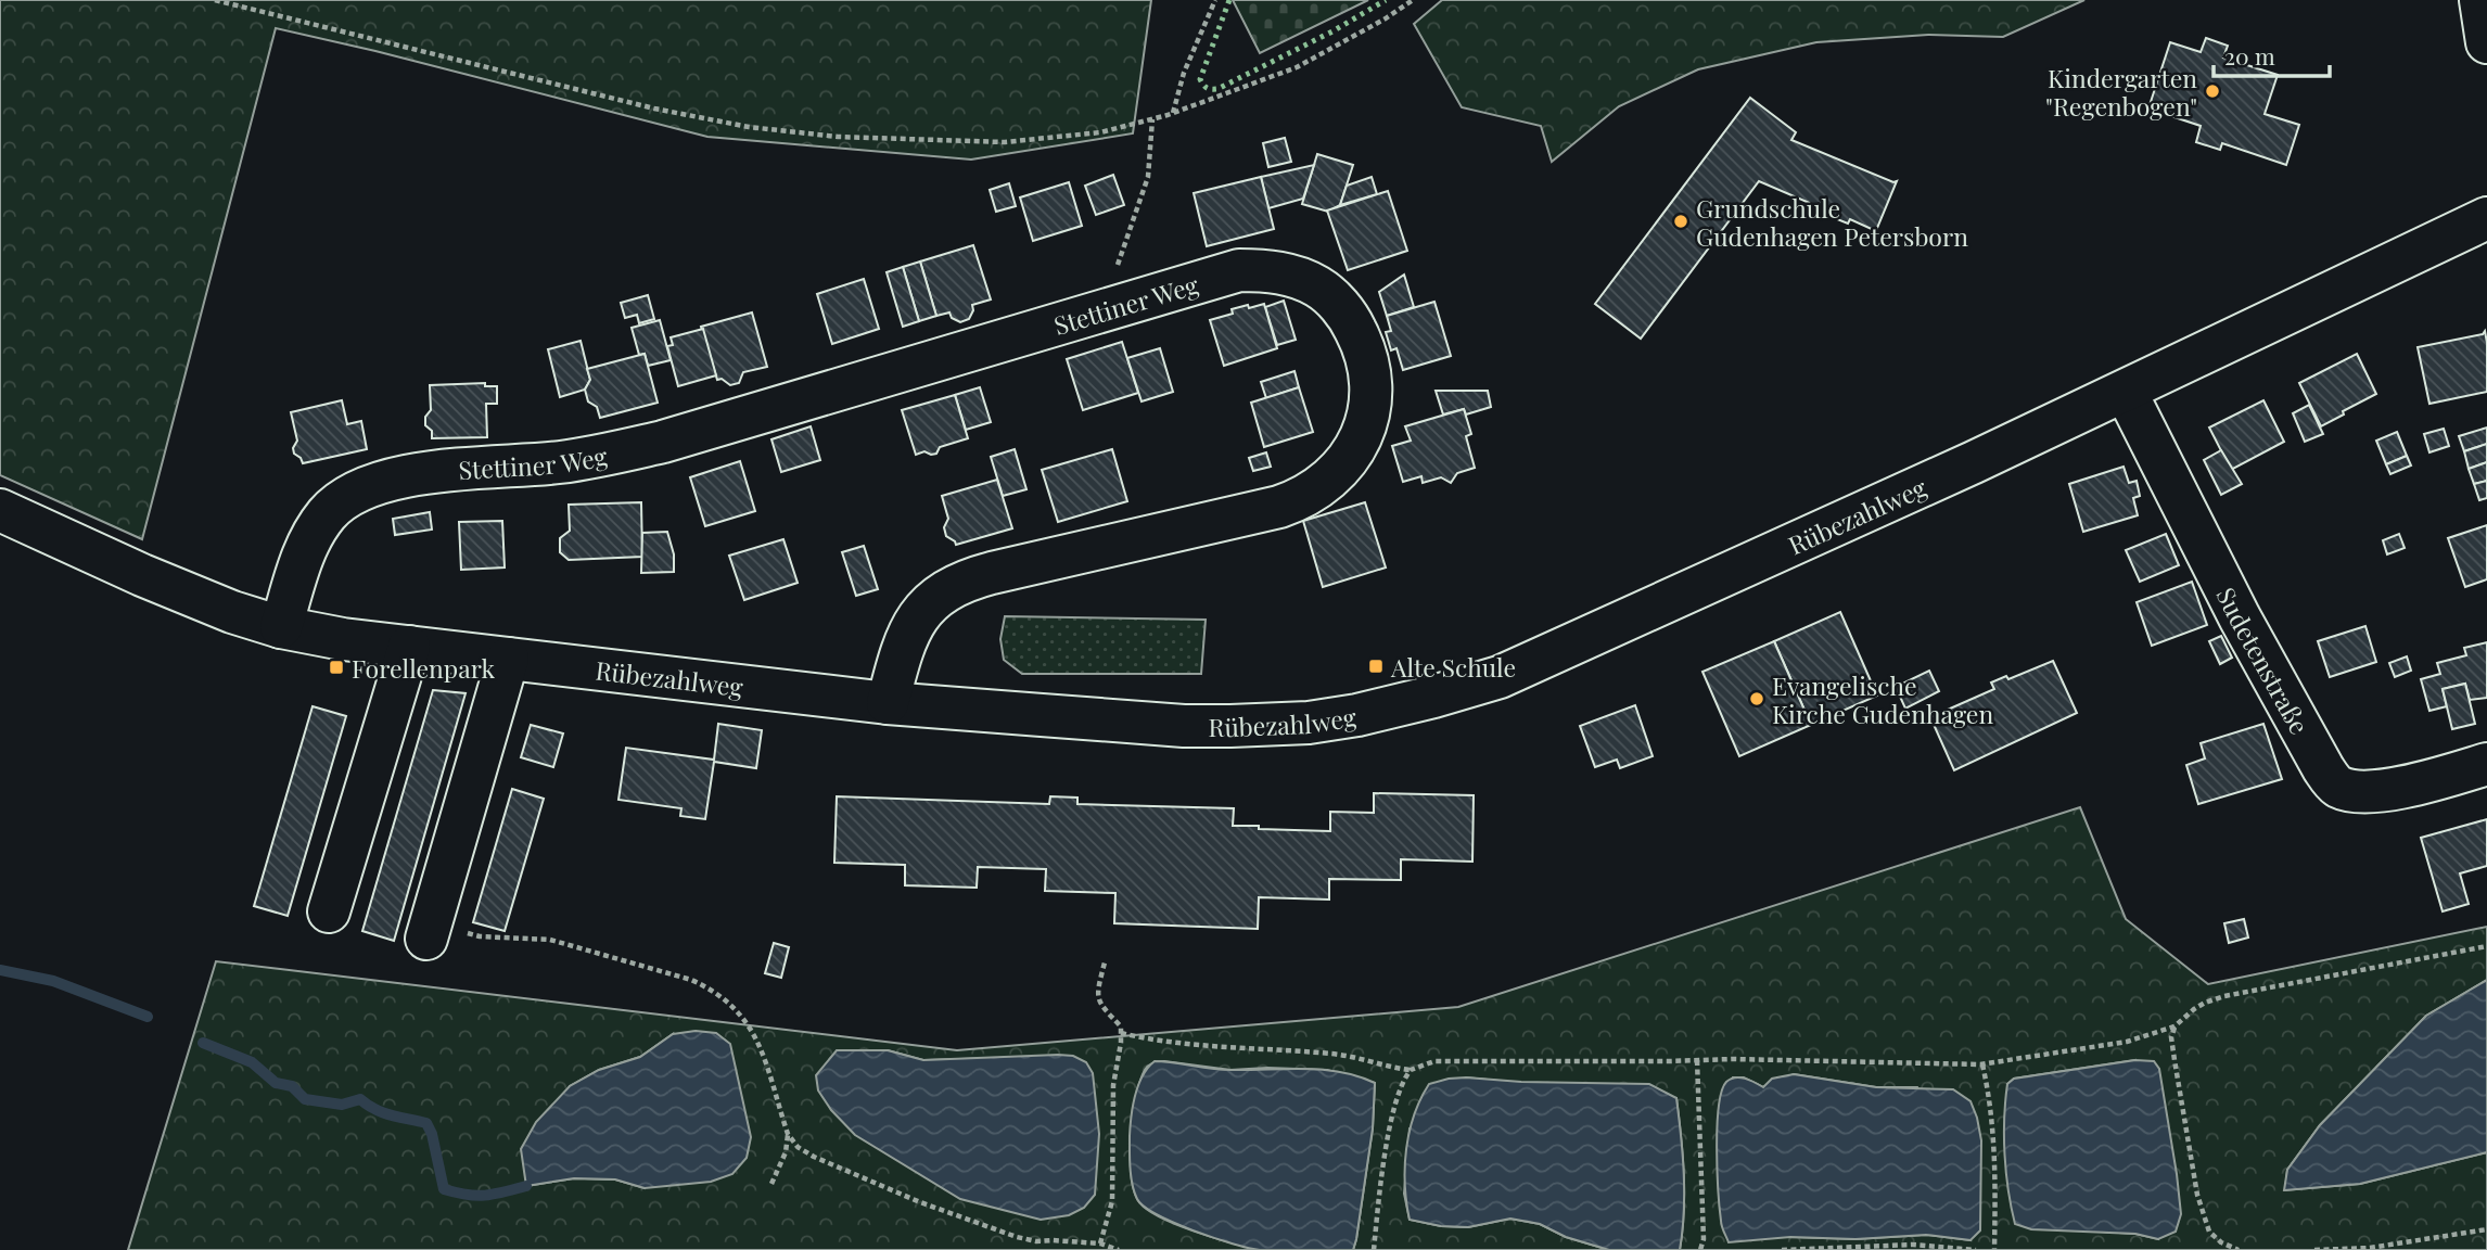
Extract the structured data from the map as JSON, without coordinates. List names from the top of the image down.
{
  "streets": {
    "street": ["Stettiner Weg", "Rübezahlweg", "Sudetenstraße"]
  },
  "crossings": [
    ["Stettiner Weg", "Rübezahlweg"],
    ["Rübezahlweg", "Sudetenstraße"]
  ],
  "places": {
    "other": ["Kindergarten \"Regenbogen\"", "Grundschule Gudenhagen Petersborn", "Evangelische Kirche Gudenhagen"],
    "transit": ["Alte Schule", "Forellenpark"]
  },
  "scale_bar": "20 m"
}
